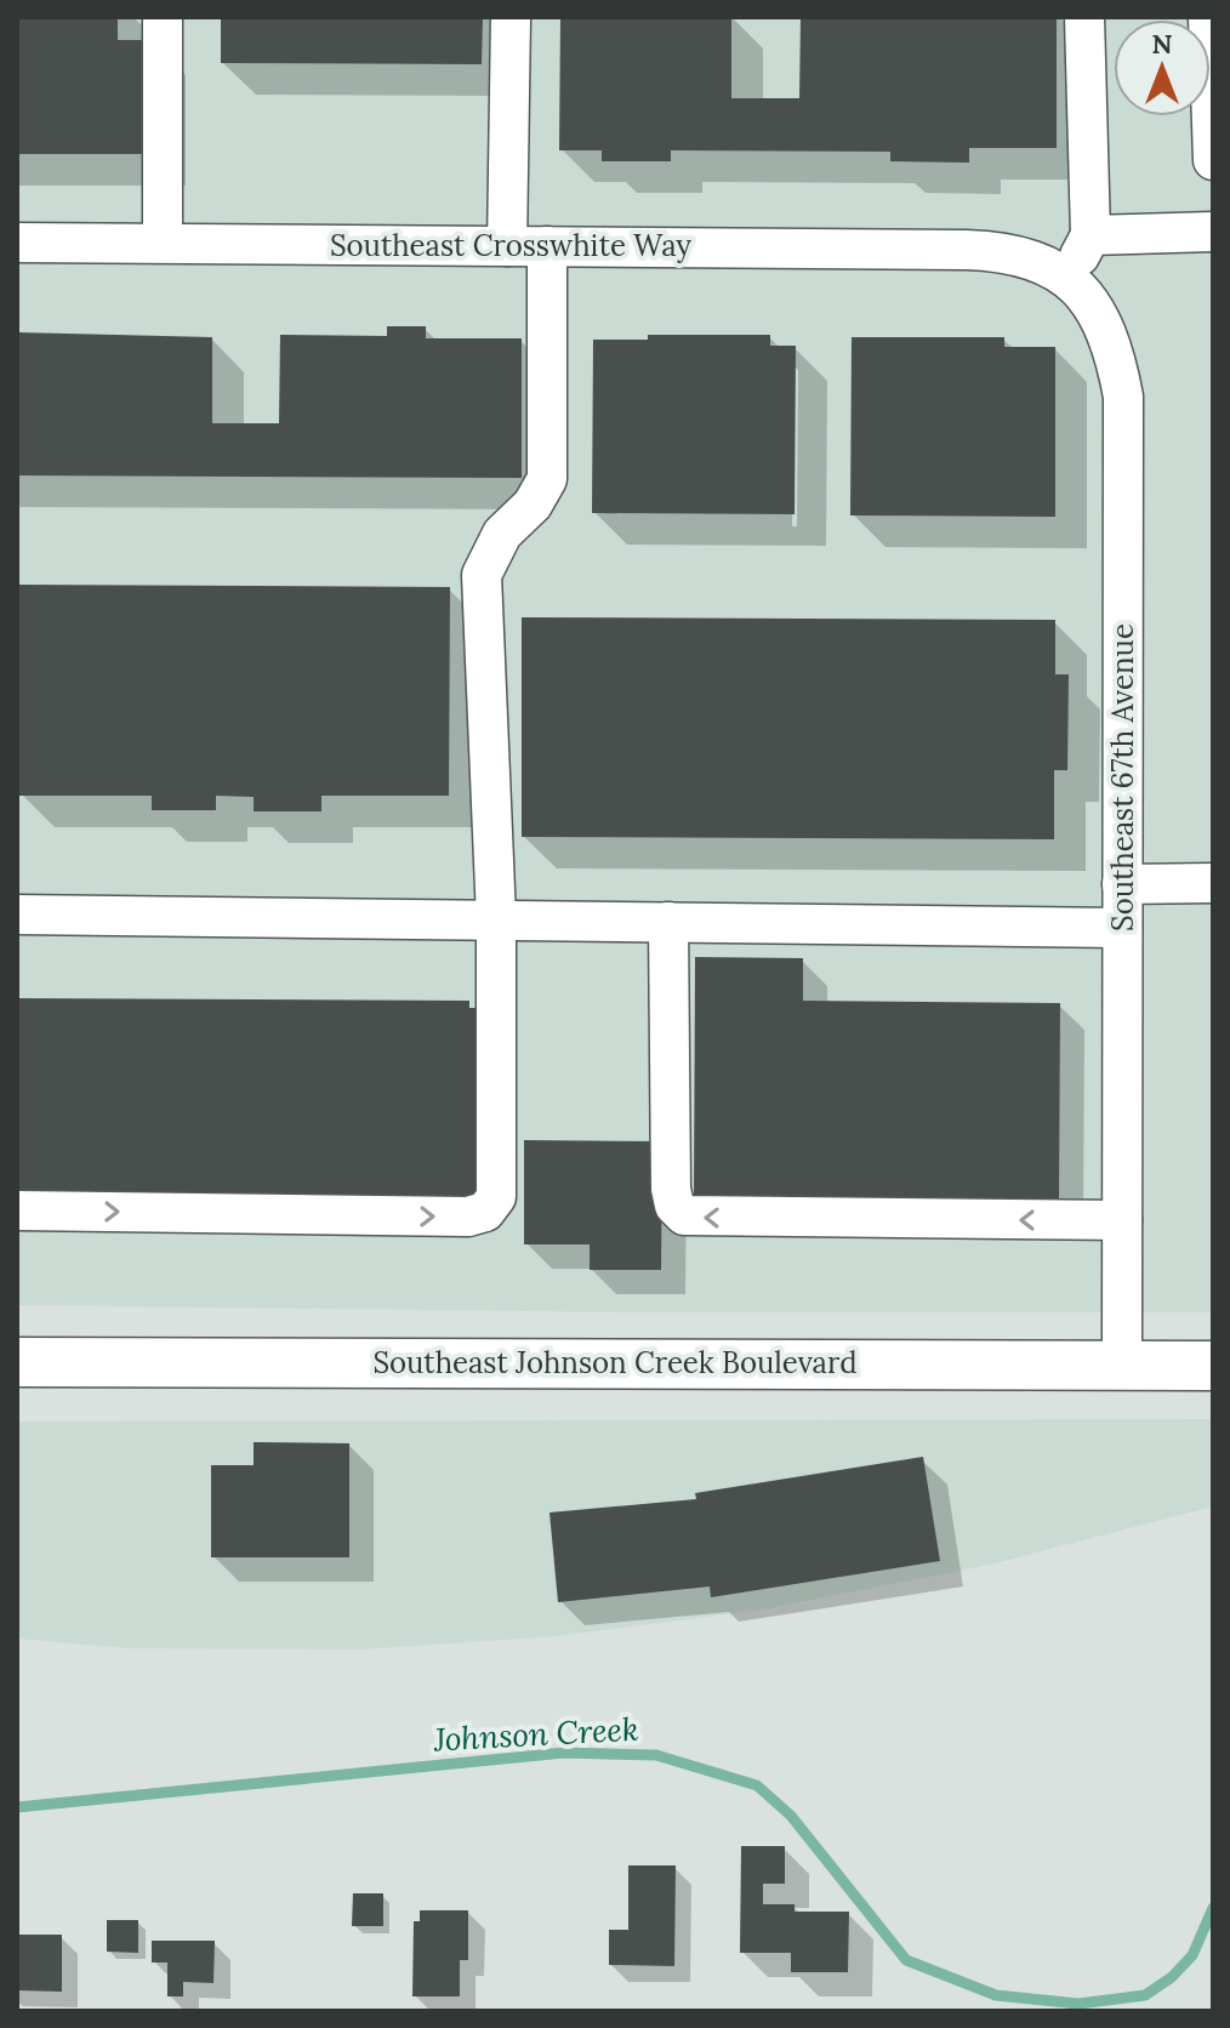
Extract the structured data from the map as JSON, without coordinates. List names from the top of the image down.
{
  "streets": {
    "main road": ["Southeast Johnson Creek Boulevard"],
    "street": ["Southeast Crosswhite Way", "Southeast 67th Avenue"]
  },
  "crossings": [
    ["Southeast Crosswhite Way", "Southeast 67th Avenue"],
    ["Southeast 67th Avenue", "Southeast Johnson Creek Boulevard"]
  ],
  "water": ["Johnson Creek"],
  "north": "top"
}
